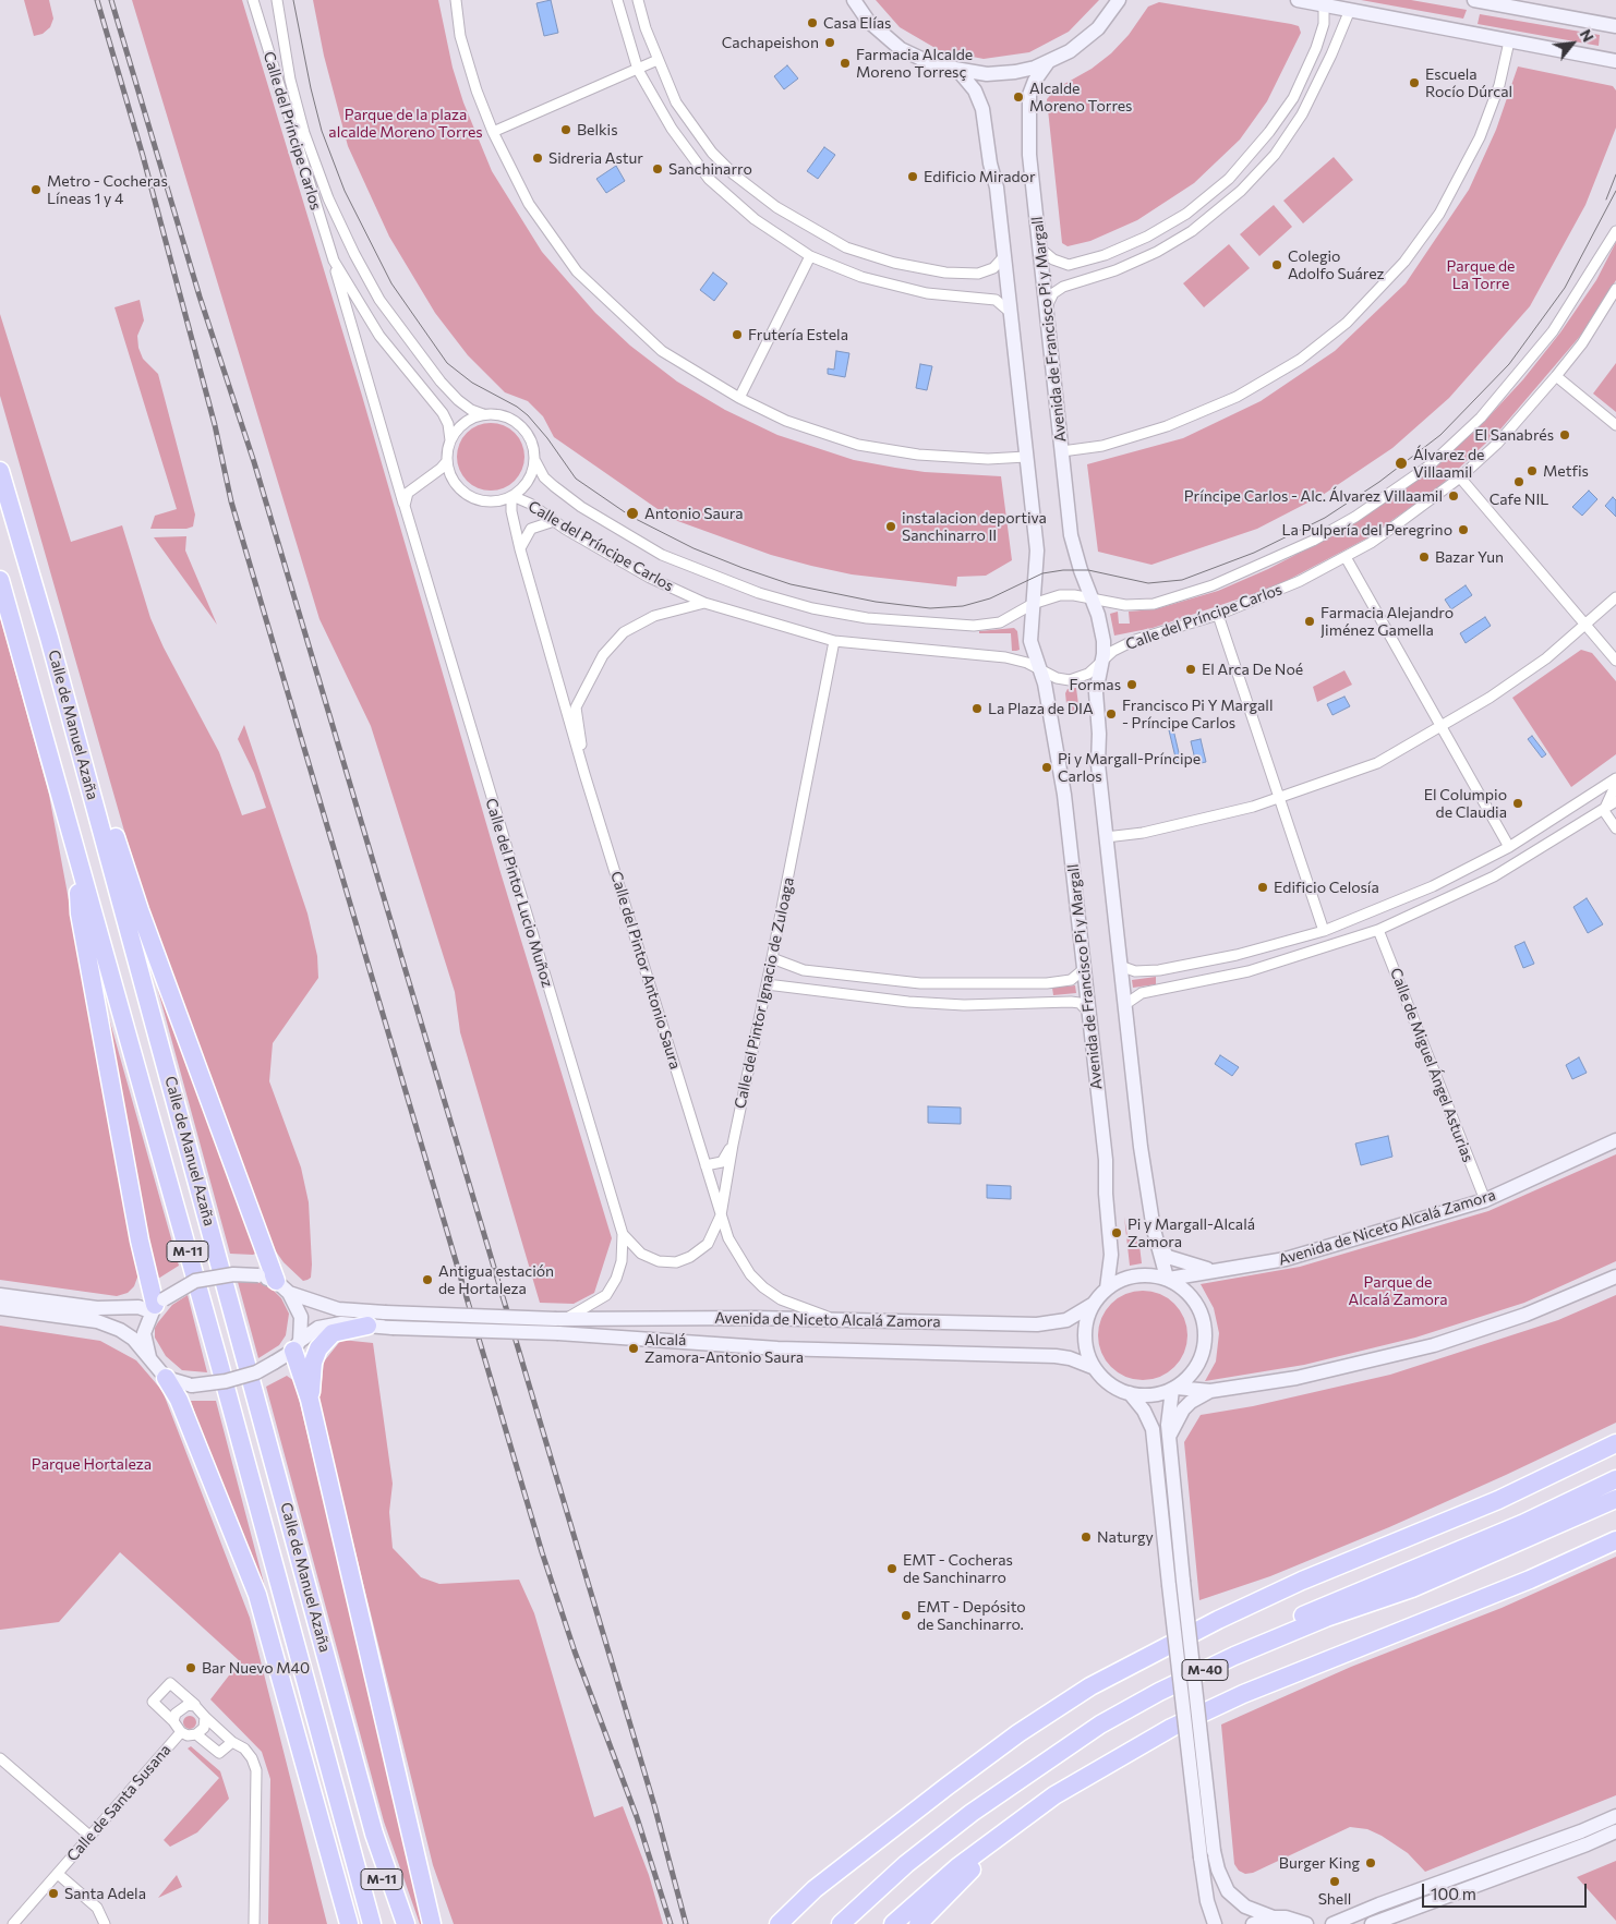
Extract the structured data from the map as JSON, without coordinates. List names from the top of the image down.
{
  "streets": {
    "highway": ["Calle de Manuel Azaña", "M-11", "M-40"],
    "street": [
      "Calle del Príncipe Carlos",
      "Avenida de Francisco Pi y Margall",
      "Calle del Pintor Lucio Muñoz",
      "Calle del Pintor Antonio Saura",
      "Calle del Pintor Ignacio de Zuloaga",
      "Calle de Miguel Ángel Asturias",
      "Avenida de Niceto Alcalá Zamora",
      "Calle de Santa Susana"
    ]
  },
  "crossings": [
    ["Calle del Príncipe Carlos", "Avenida de Francisco Pi y Margall"],
    ["Calle del Príncipe Carlos", "Calle del Pintor Lucio Muñoz"],
    ["Calle del Príncipe Carlos", "Calle del Pintor Antonio Saura"],
    ["Calle del Príncipe Carlos", "Calle del Pintor Ignacio de Zuloaga"],
    ["Avenida de Francisco Pi y Margall", "Avenida de Niceto Alcalá Zamora"],
    ["Calle de Manuel Azaña", "M-11"],
    ["Calle del Pintor Lucio Muñoz", "Calle del Pintor Ignacio de Zuloaga"],
    ["Calle del Pintor Lucio Muñoz", "Avenida de Niceto Alcalá Zamora"],
    ["Calle del Pintor Antonio Saura", "Calle del Pintor Ignacio de Zuloaga"],
    ["Calle del Pintor Antonio Saura", "Avenida de Niceto Alcalá Zamora"],
    ["Calle de Miguel Ángel Asturias", "Avenida de Niceto Alcalá Zamora"]
  ],
  "parks": [
    "Parque de la plaza alcalde Moreno Torres",
    "Parque de La Torre",
    "Parque de Alcalá Zamora",
    "Parque Hortaleza"
  ],
  "places": [
    "Casa Elías",
    "Cachapeishon",
    "Farmacia Alcalde Moreno Torresç",
    "Escuela Rocío Dúrcal",
    "Alcalde Moreno Torres",
    "Belkis",
    "Sidreria Astur",
    "Sanchinarro",
    "Edificio Mirador",
    "Metro - Cocheras Líneas 1 y 4",
    "Colegio Adolfo Suárez",
    "Frutería Estela",
    "El Sanabrés",
    "Álvarez de Villaamil",
    "Metfis",
    "Cafe NIL",
    "Príncipe Carlos - Alc. Álvarez Villaamil",
    "Antonio Saura",
    "instalacion deportiva Sanchinarro II",
    "La Pulpería del Peregrino",
    "Bazar Yun",
    "Farmacia Alejandro Jiménez Gamella",
    "El Arca De Noé",
    "Formas",
    "La Plaza de DIA",
    "Francisco Pi Y Margall - Príncipe Carlos",
    "Pi y Margall-Príncipe Carlos",
    "El Columpio de Claudia",
    "Edificio Celosía",
    "Pi y Margall-Alcalá Zamora",
    "Antigua estación de Hortaleza",
    "Alcalá Zamora-Antonio Saura",
    "Naturgy",
    "EMT - Cocheras de Sanchinarro",
    "EMT - Depósito de Sanchinarro.",
    "Bar Nuevo M40",
    "Burger King",
    "Shell",
    "Santa Adela"
  ],
  "scale_bar": "100 m",
  "north": "top right"
}
